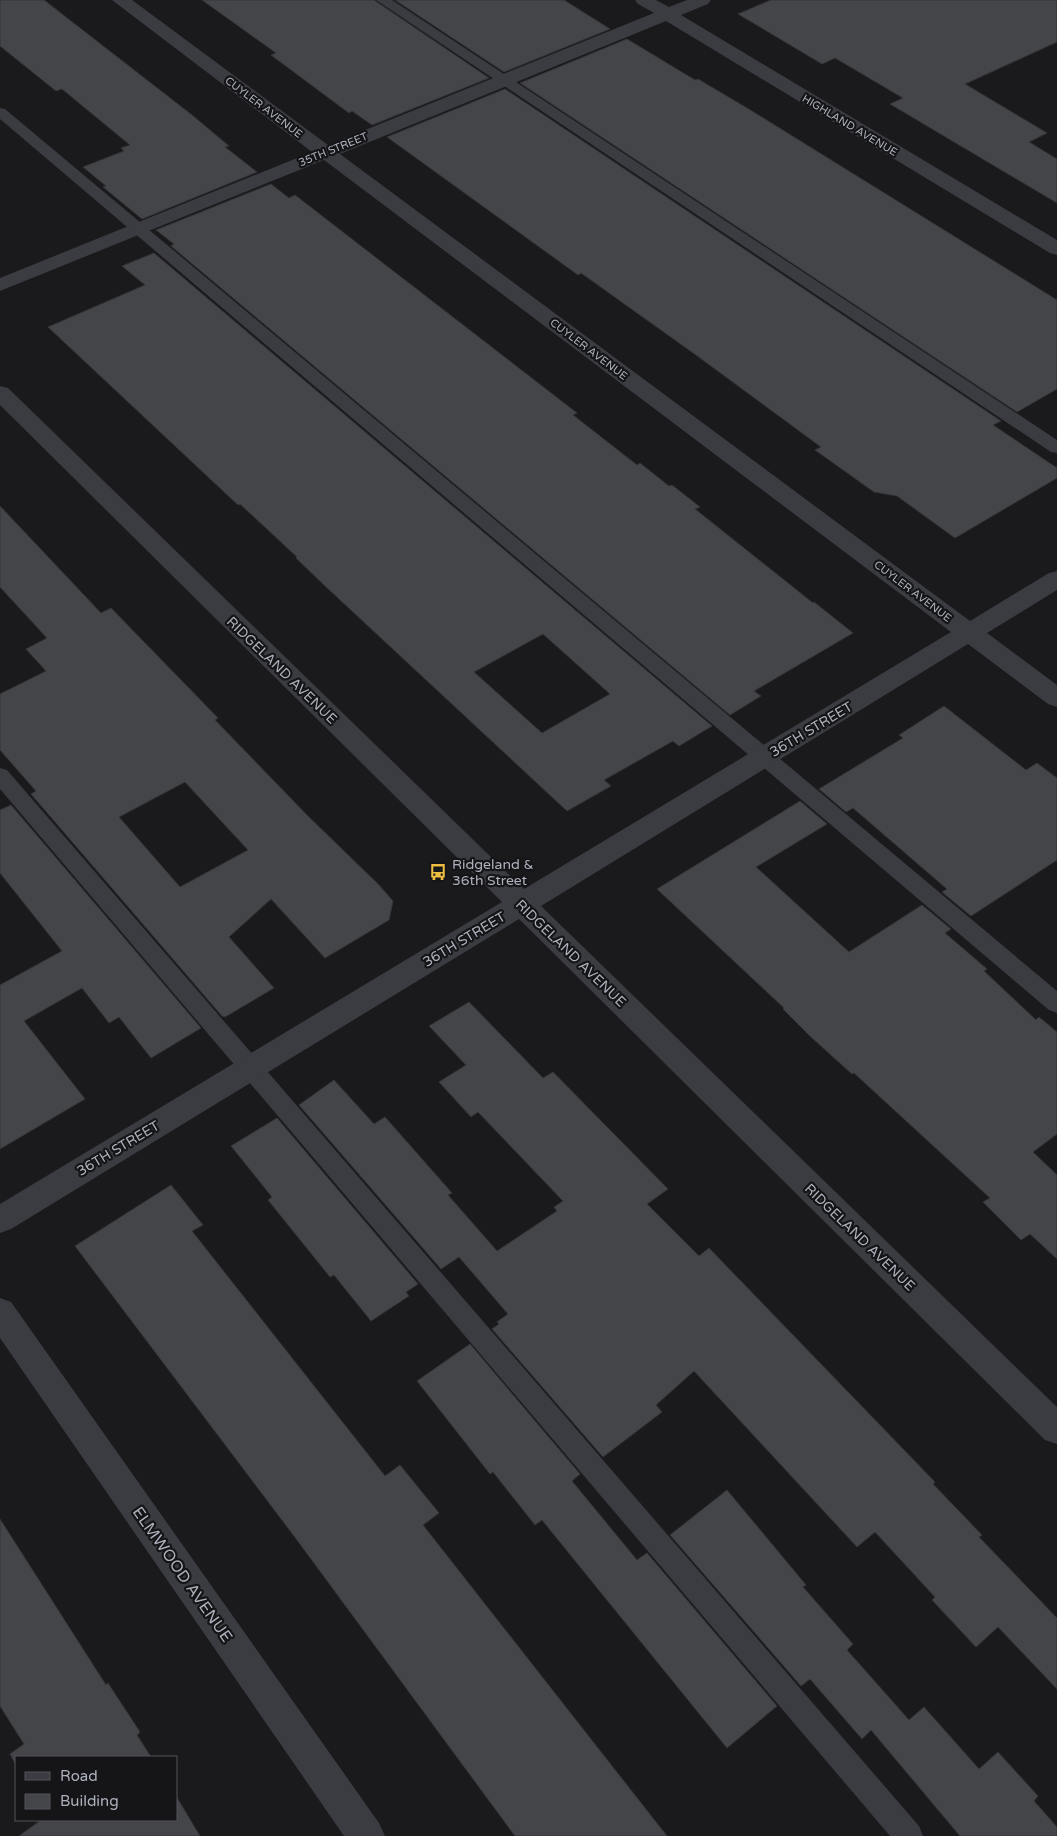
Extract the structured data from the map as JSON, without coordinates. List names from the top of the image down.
{
  "streets": {
    "street": [
      "CUYLER AVENUE",
      "HIGHLAND AVENUE",
      "35TH STREET",
      "RIDGELAND AVENUE",
      "36TH STREET",
      "ELMWOOD AVENUE"
    ]
  },
  "crossings": [
    ["CUYLER AVENUE", "35TH STREET"],
    ["CUYLER AVENUE", "36TH STREET"],
    ["HIGHLAND AVENUE", "35TH STREET"],
    ["RIDGELAND AVENUE", "36TH STREET"]
  ],
  "places": {
    "bus stop": ["Ridgeland & 36th Street"]
  },
  "legend": ["Road", "Building"]
}
